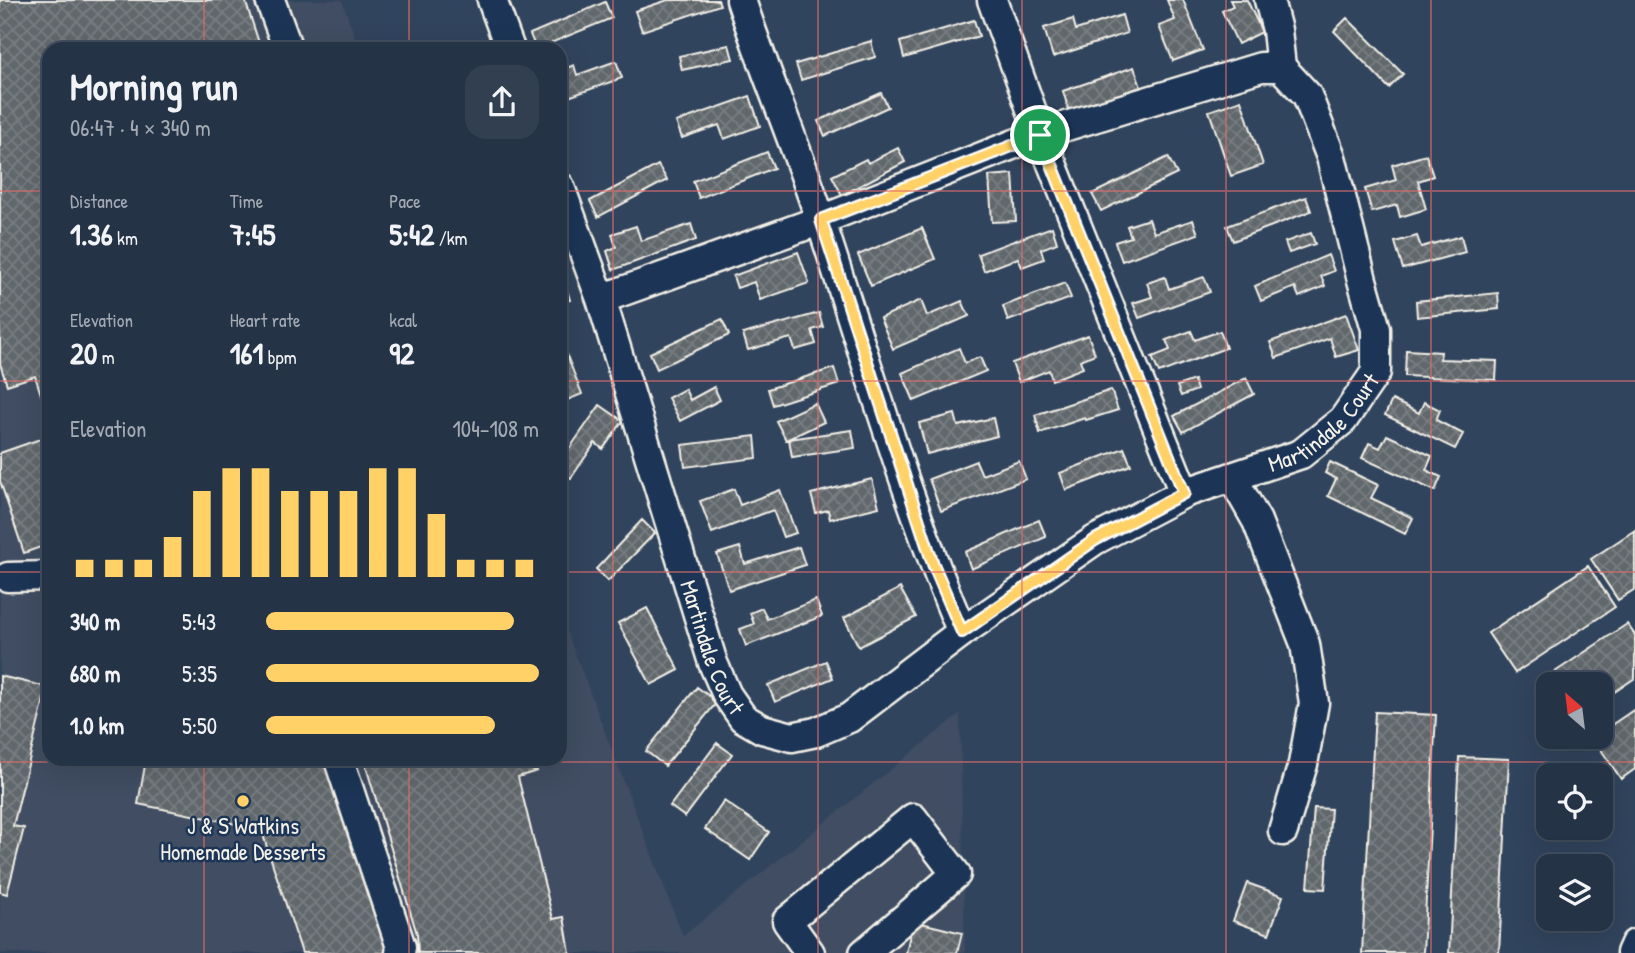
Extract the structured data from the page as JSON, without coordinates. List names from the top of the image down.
{
  "streets": {
    "street": ["Martindale Court"]
  },
  "places": ["J & S Watkins Homemade Desserts"],
  "north": "top left",
  "page": {
    "heading": ["Morning run", "06:47 · 4 × 340 m"],
    "stats": [
      ["Distance", "1.36 km"],
      ["Time", "7:45"],
      ["Pace", "5:42 /km"],
      ["Elevation", "20 m"],
      ["Heart rate", "161 bpm"],
      ["kcal", "92"]
    ],
    "chart": ["Elevation", "104–108 m"],
    "list": [
      {
        "name": "340 m",
        "note": "5:43"
      },
      {
        "name": "680 m",
        "note": "5:35"
      },
      {
        "name": "1.0 km",
        "note": "5:50"
      }
    ]
  }
}
